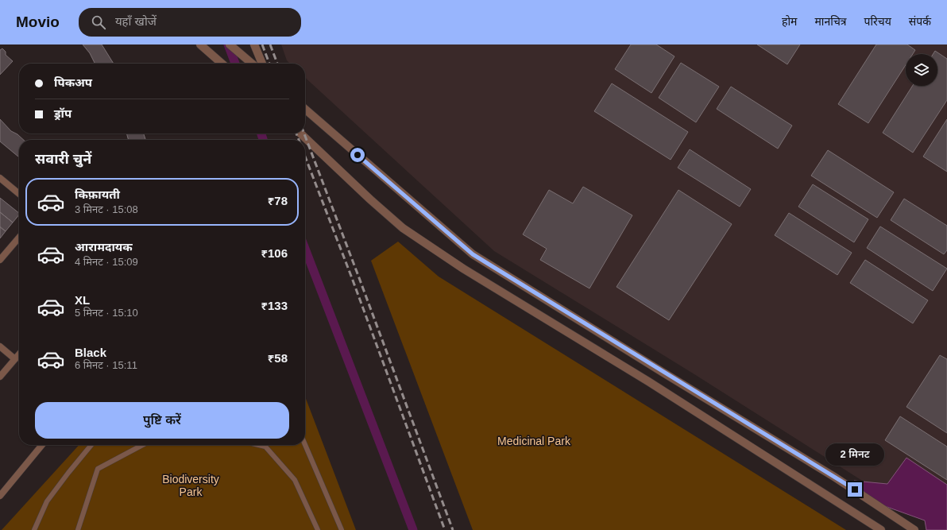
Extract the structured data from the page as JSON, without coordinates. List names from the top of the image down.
{
  "parks": ["Medicinal Park", "Biodiversity Park"],
  "page": {
    "header": "Movio",
    "search": "यहाँ खोजें",
    "nav": [
      "होम",
      "मानचित्र",
      "परिचय",
      "संपर्क"
    ],
    "banner": ["पिकअप", "ड्रॉप"],
    "heading": "सवारी चुनें",
    "list": [
      {
        "name": "किफ़ायती",
        "note": "3 मिनट · 15:08",
        "value": "₹78"
      },
      {
        "name": "आरामदायक",
        "note": "4 मिनट · 15:09",
        "value": "₹106"
      },
      {
        "name": "XL",
        "note": "5 मिनट · 15:10",
        "value": "₹133"
      },
      {
        "name": "Black",
        "note": "6 मिनट · 15:11",
        "value": "₹58"
      }
    ],
    "buttons": "पुष्टि करें",
    "bubble": "2 मिनट"
  }
}
